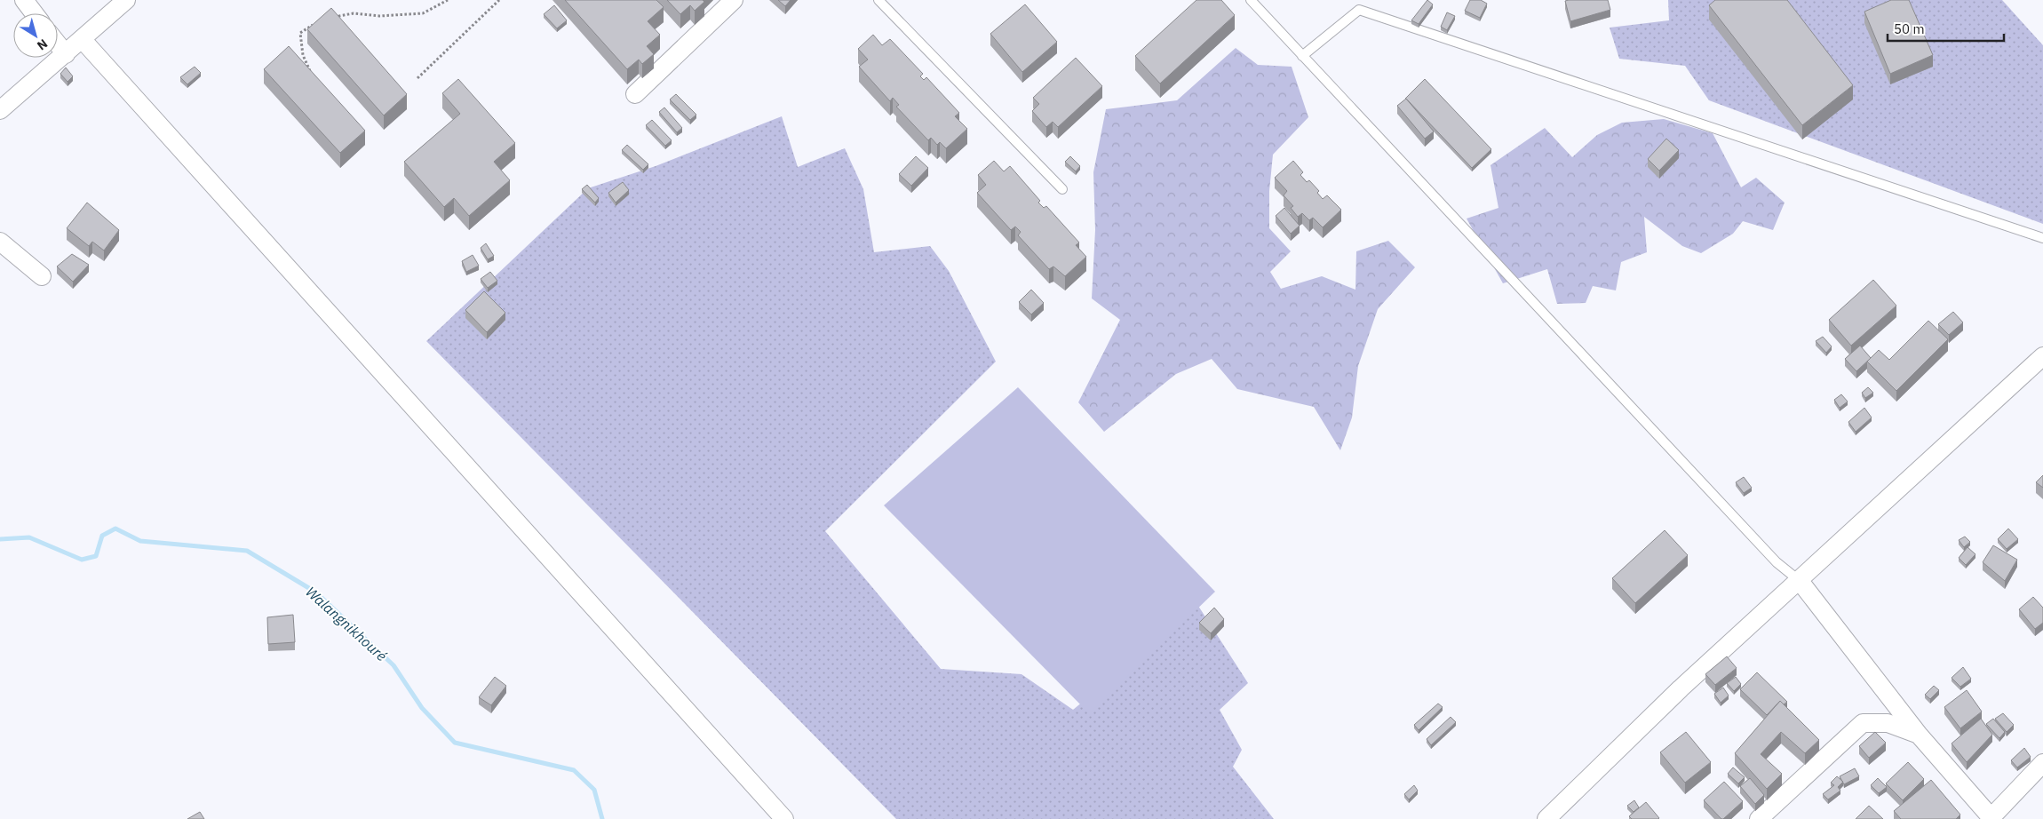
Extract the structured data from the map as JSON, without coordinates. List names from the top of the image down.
{
  "water": ["Walangnikhouré"],
  "scale_bar": "50 m",
  "north": "bottom right"
}
